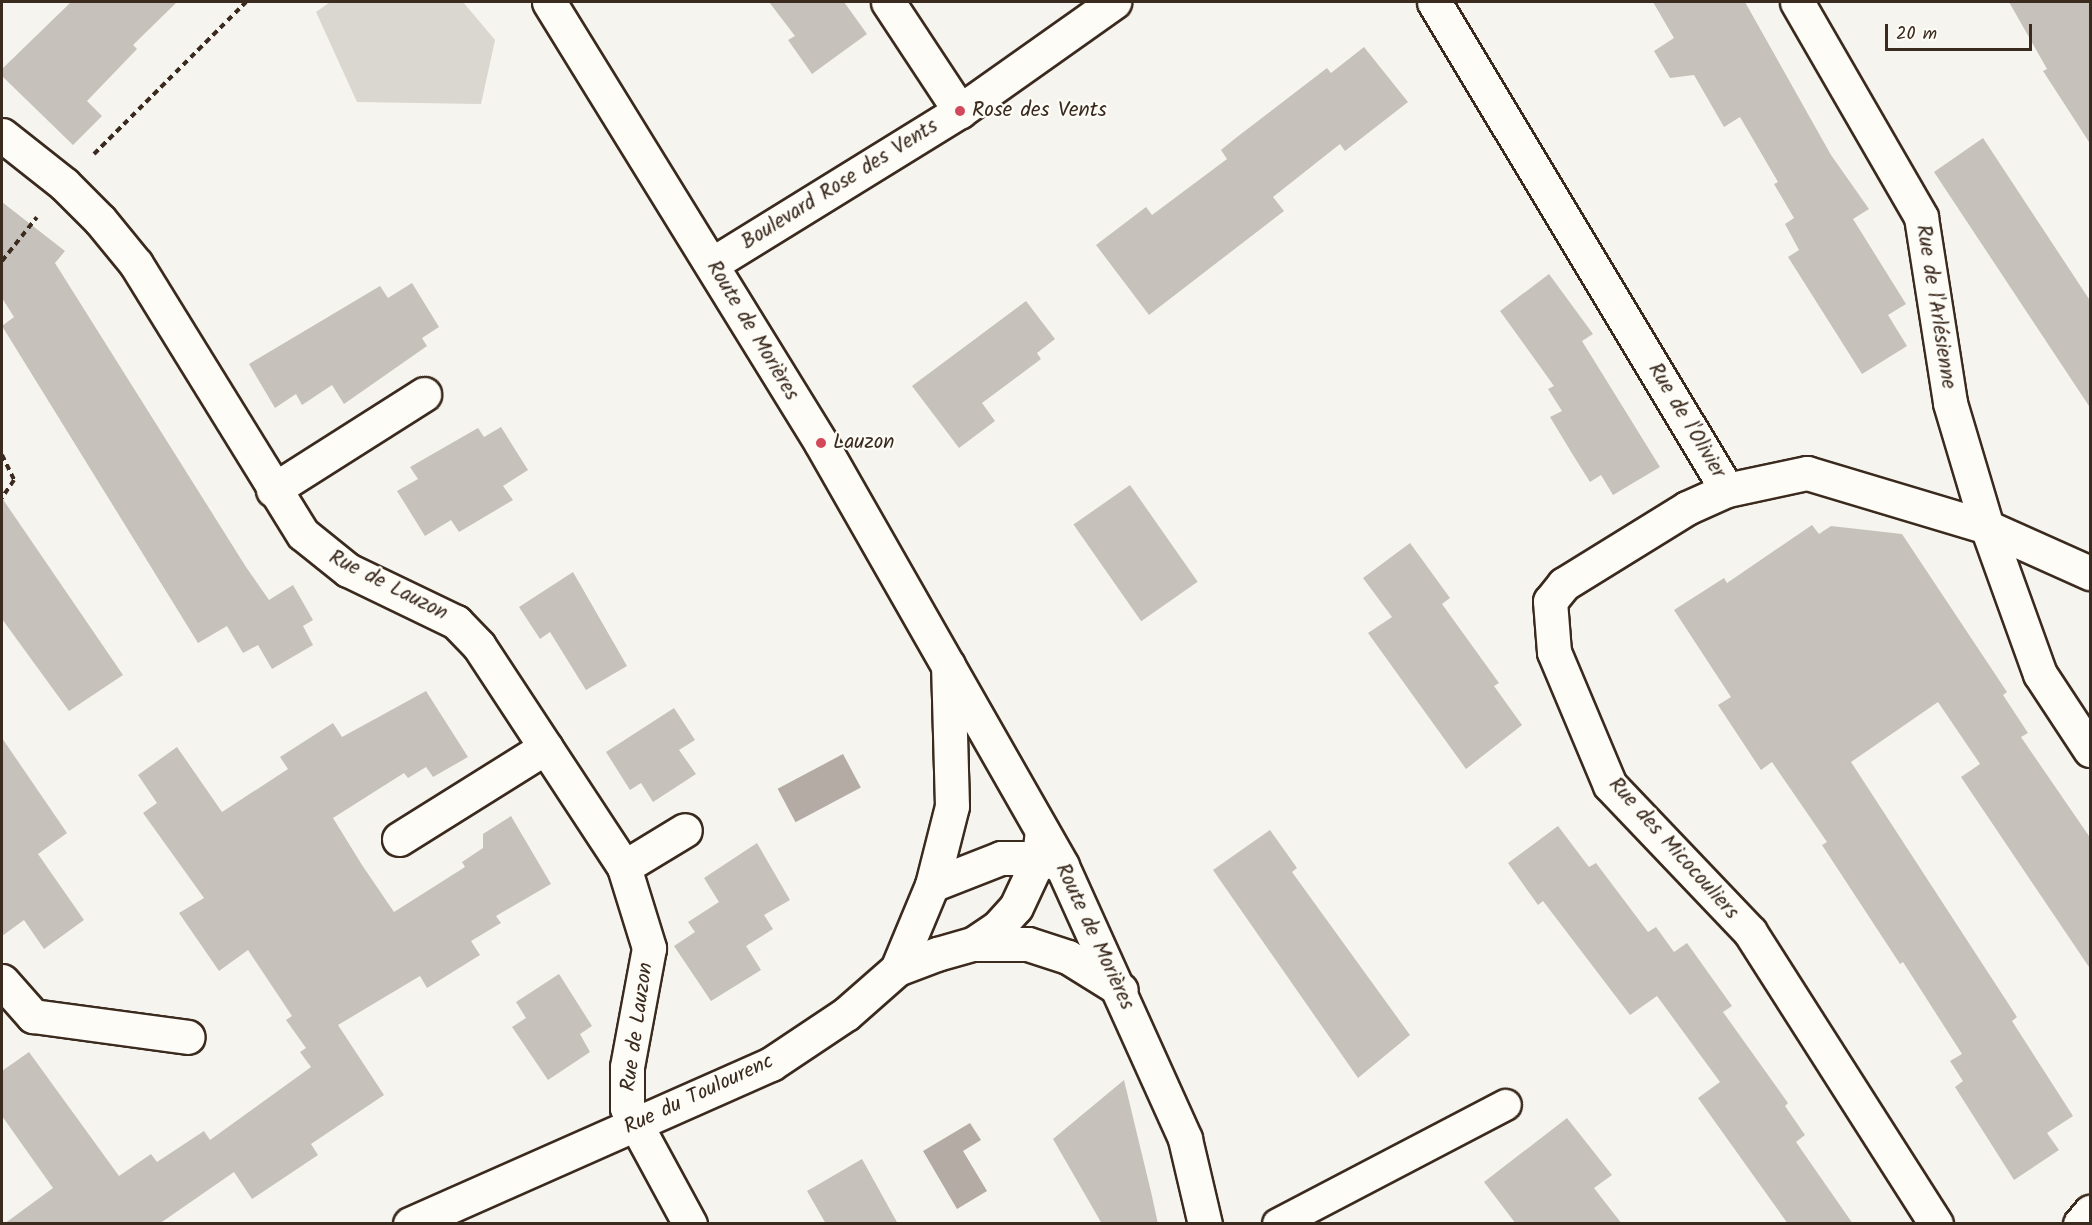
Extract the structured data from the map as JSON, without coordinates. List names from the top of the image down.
{
  "streets": {
    "street": [
      "Boulevard Rose des Vents",
      "Rue de l'Arlésienne",
      "Route de Morières",
      "Rue de l'Olivier",
      "Rue de Lauzon",
      "Rue des Micocouliers",
      "Rue du Toulourenc"
    ]
  },
  "crossings": [
    ["Boulevard Rose des Vents", "Route de Morières"],
    ["Rue de l'Arlésienne", "Rue de l'Olivier"],
    ["Route de Morières", "Rue du Toulourenc"],
    ["Rue de l'Olivier", "Rue des Micocouliers"],
    ["Rue de Lauzon", "Rue du Toulourenc"]
  ],
  "places": ["Rose des Vents", "Lauzon"],
  "scale_bar": "20 m"
}
